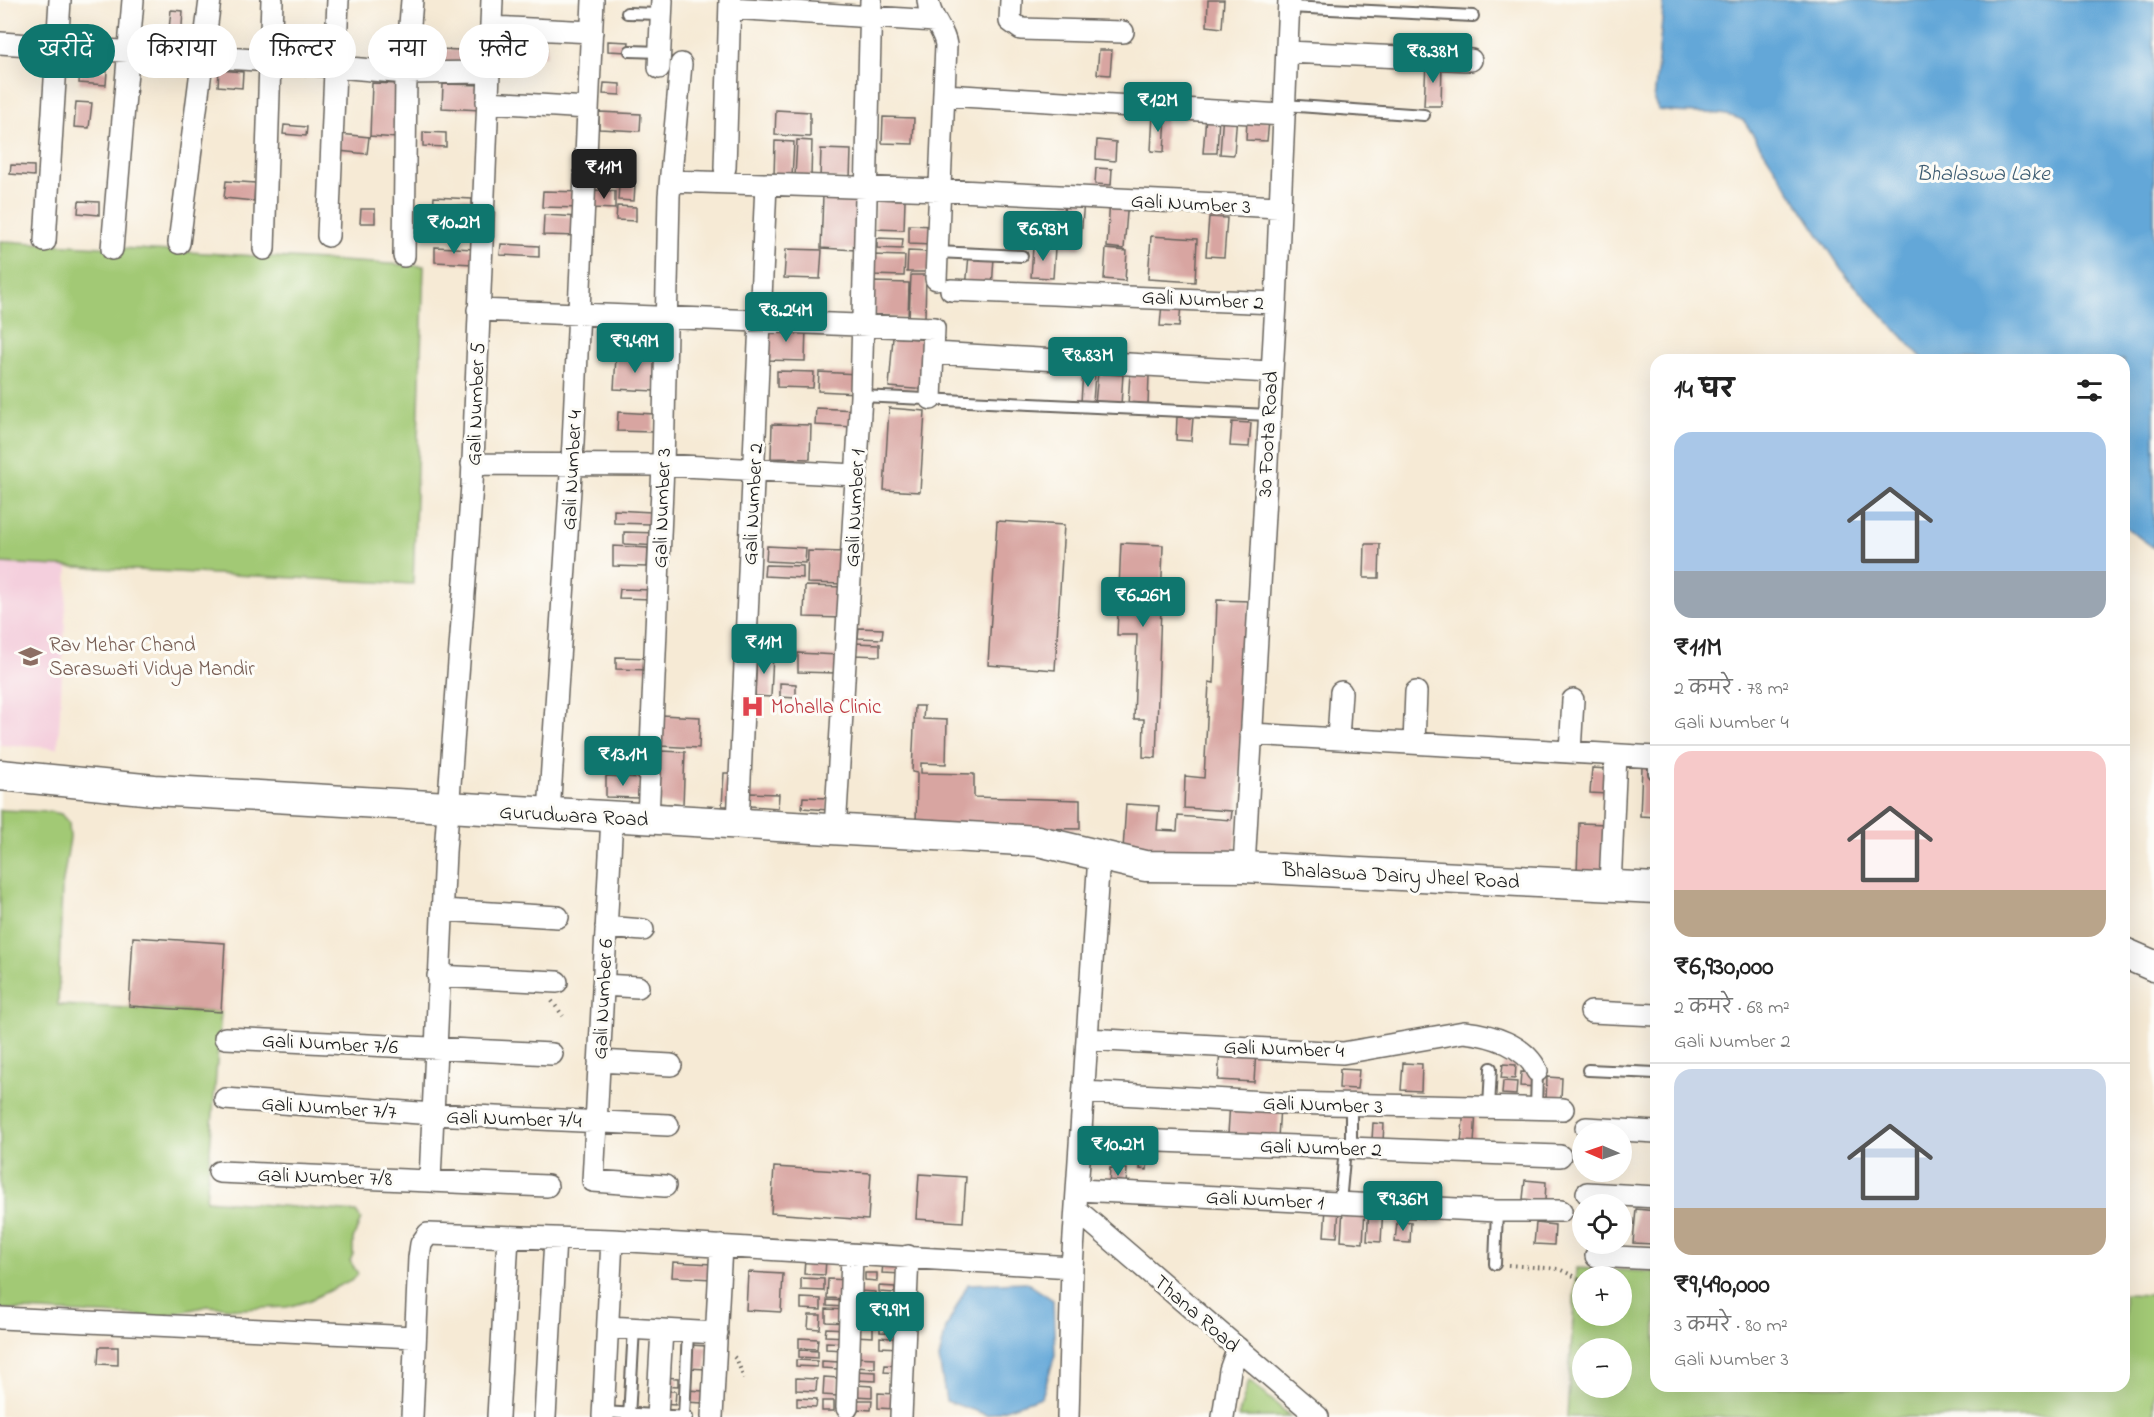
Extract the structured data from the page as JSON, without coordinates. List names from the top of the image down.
{
  "streets": {
    "street": [
      "Gali Number 3",
      "Gali Number 2",
      "Gali Number 5",
      "30 Foota Road",
      "Gali Number 4",
      "Gali Number 1",
      "Gurudwara Road",
      "Bhalaswa Dairy Jheel Road",
      "Gali Number 6",
      "Gali Number 7/6",
      "Gali Number 7/7",
      "Gali Number 7/4",
      "Gali Number 7/8",
      "Thana Road"
    ]
  },
  "crossings": [
    ["Gali Number 3", "Gali Number 2"],
    ["Gali Number 3", "30 Foota Road"],
    ["Gali Number 3", "Gali Number 1"],
    ["Gali Number 3", "Gurudwara Road"],
    ["Gali Number 2", "30 Foota Road"],
    ["Gali Number 2", "Gurudwara Road"],
    ["Gali Number 5", "Gurudwara Road"],
    ["Gali Number 5", "Gali Number 7/6"],
    ["Gali Number 5", "Gali Number 7/7"],
    ["Gali Number 5", "Gali Number 7/4"],
    ["Gali Number 5", "Gali Number 7/8"],
    ["30 Foota Road", "Bhalaswa Dairy Jheel Road"],
    ["Gali Number 4", "Gurudwara Road"],
    ["Gali Number 1", "Gurudwara Road"],
    ["Gali Number 1", "Thana Road"],
    ["Gurudwara Road", "Bhalaswa Dairy Jheel Road"],
    ["Gurudwara Road", "Gali Number 6"],
    ["Gali Number 6", "Gali Number 7/4"],
    ["Gali Number 7/7", "Gali Number 7/4"]
  ],
  "water": ["Bhalaswa Lake"],
  "places": {
    "school or university": ["Rav Mehar Chand Saraswati Vidya Mandir"],
    "hospital": ["Mohalla Clinic"]
  },
  "north": "left",
  "page": {
    "chip": [
      "खरीदें",
      "किराया",
      "फ़िल्टर",
      "नया",
      "फ़्लैट"
    ],
    "price": [
      "₹8.38M",
      "₹12M",
      "₹11M",
      "₹10.2M",
      "₹6.93M",
      "₹8.24M",
      "₹9.49M",
      "₹8.83M",
      "₹6.26M",
      "₹11M",
      "₹13.1M",
      "₹10.2M",
      "₹9.36M",
      "₹9.9M"
    ],
    "heading": "14 घर",
    "list": [
      {
        "name": "₹11M",
        "note": "2 कमरे · 78 m² · Gali Number 4"
      },
      {
        "name": "₹6,930,000",
        "note": "2 कमरे · 68 m² · Gali Number 2"
      },
      {
        "name": "₹9,490,000",
        "note": "3 कमरे · 80 m² · Gali Number 3"
      }
    ],
    "map_buttons": ["+", "−"]
  }
}
